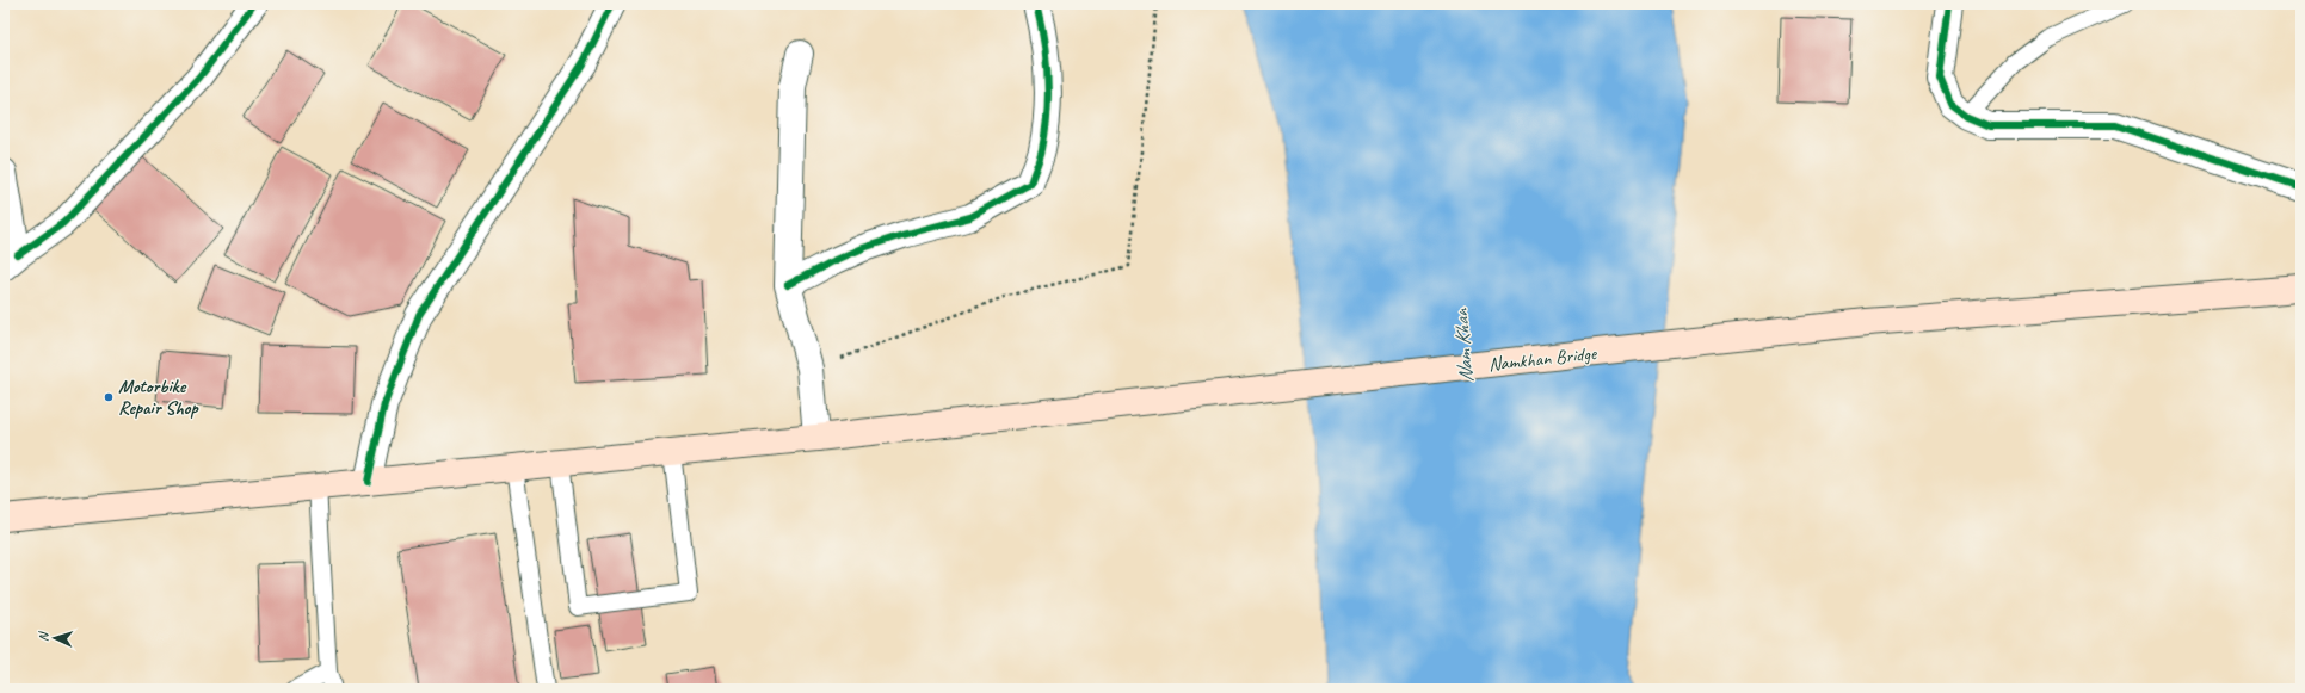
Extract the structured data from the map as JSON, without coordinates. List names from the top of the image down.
{
  "streets": {
    "main road": ["Namkhan Bridge"]
  },
  "water": ["Nam Khan"],
  "places": ["Motorbike Repair Shop"],
  "north": "left"
}
